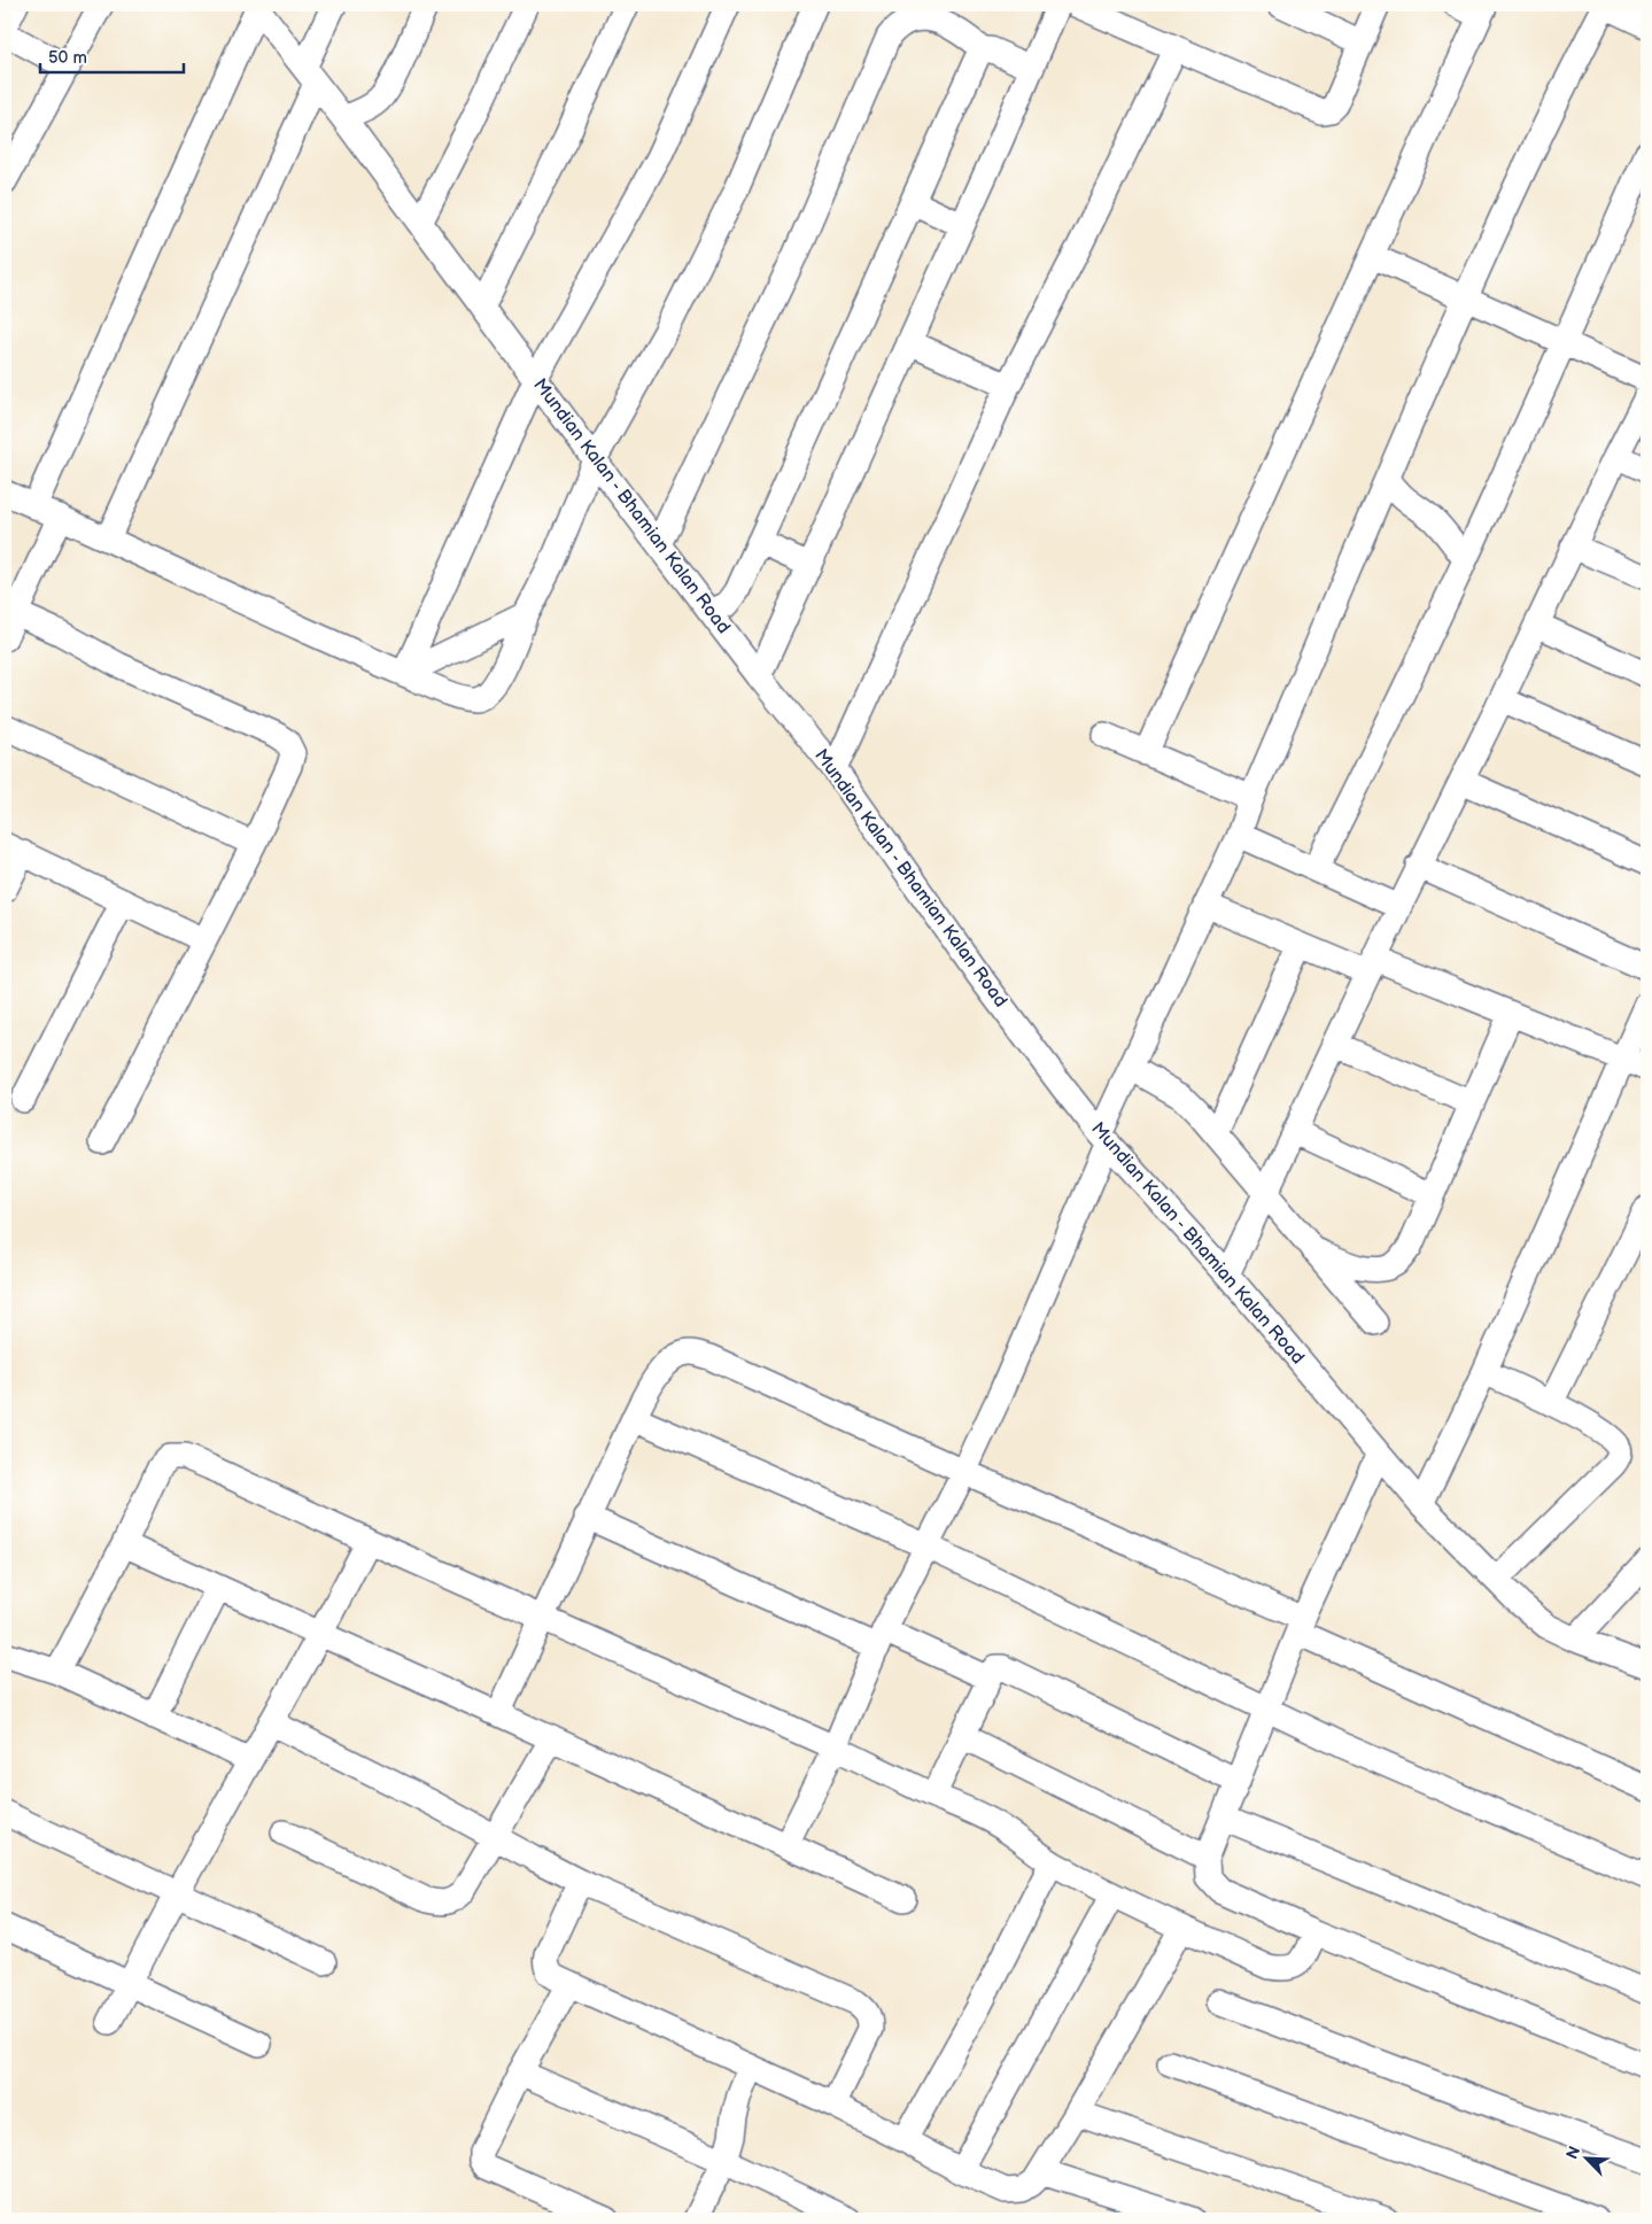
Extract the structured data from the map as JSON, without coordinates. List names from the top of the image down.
{
  "streets": {
    "street": ["Mundian Kalan - Bhamian Kalan Road"]
  },
  "scale_bar": "50 m",
  "north": "top left"
}
